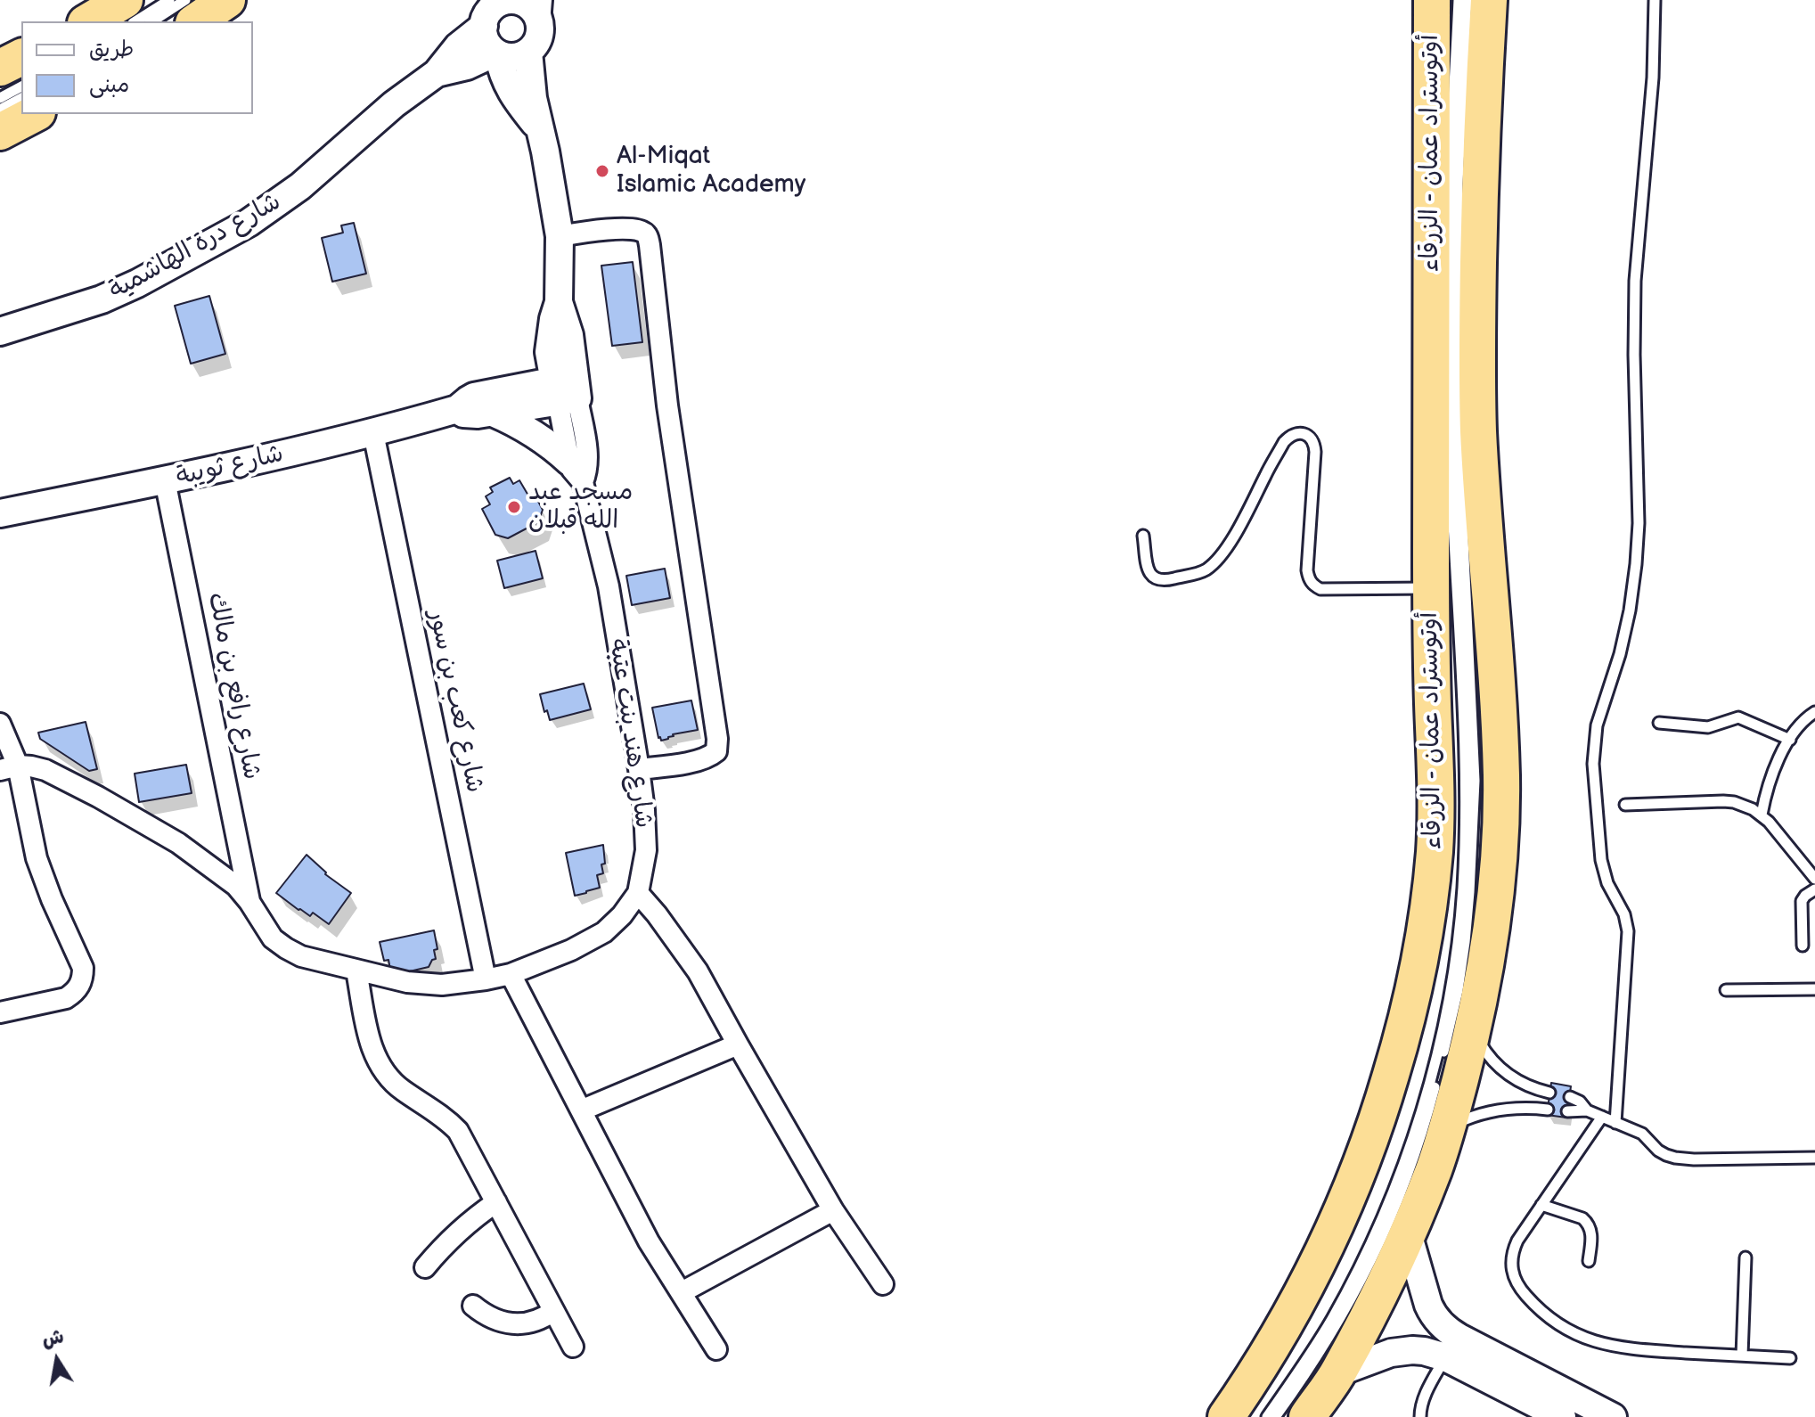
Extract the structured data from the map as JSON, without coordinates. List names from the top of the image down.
{
  "streets": {
    "highway": ["أوتوستراد عمان - الزرقاء"],
    "street": [
      "شارع درة الهاشمية",
      "شارع ثويبة",
      "شارع رافع بن مالك",
      "شارع كعب بن سور",
      "شارع هند بنت عتبة"
    ]
  },
  "crossings": [
    ["شارع درة الهاشمية", "شارع هند بنت عتبة"],
    ["شارع ثويبة", "شارع رافع بن مالك"],
    ["شارع ثويبة", "شارع كعب بن سور"],
    ["شارع ثويبة", "شارع هند بنت عتبة"],
    ["شارع رافع بن مالك", "شارع هند بنت عتبة"],
    ["شارع كعب بن سور", "شارع هند بنت عتبة"]
  ],
  "places": ["Al-Miqat Islamic Academy", "مسجد عبد الله قبلان"],
  "legend": ["طريق", "مبنى"],
  "north": "top"
}
